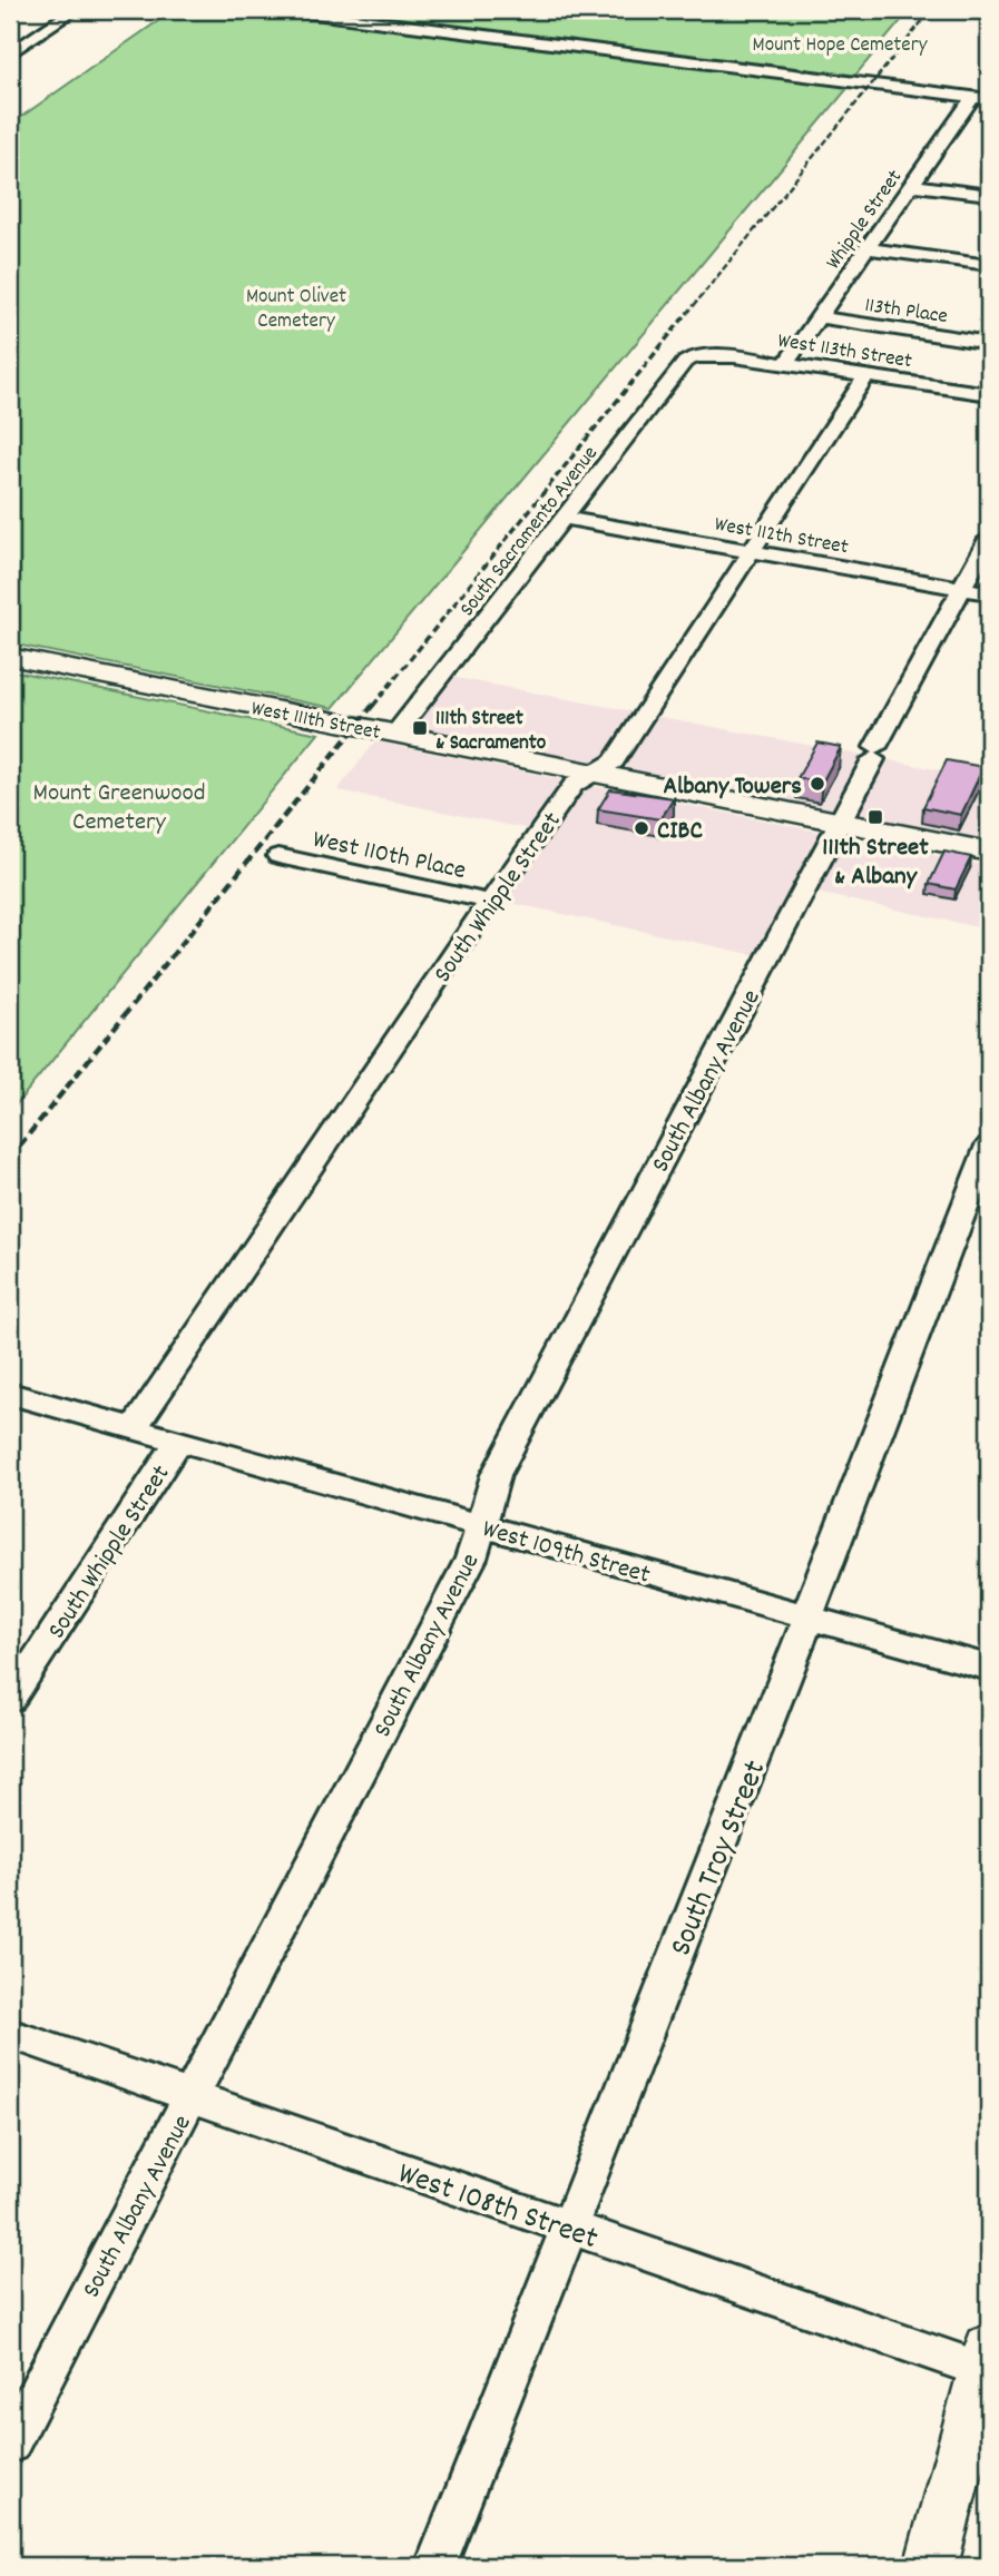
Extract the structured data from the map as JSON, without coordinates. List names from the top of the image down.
{
  "streets": {
    "main road": ["West 111th Street"],
    "street": [
      "Whipple Street",
      "113th Place",
      "West 113th Street",
      "South Sacramento Avenue",
      "West 112th Street",
      "West 110th Place",
      "South Whipple Street",
      "South Albany Avenue",
      "West 109th Street",
      "South Troy Street",
      "West 108th Street"
    ]
  },
  "crossings": [
    ["Whipple Street", "113th Place"],
    ["Whipple Street", "West 113th Street"],
    ["West 113th Street", "South Sacramento Avenue"],
    ["West 113th Street", "South Whipple Street"],
    ["South Sacramento Avenue", "West 112th Street"],
    ["South Sacramento Avenue", "West 111th Street"],
    ["West 112th Street", "South Whipple Street"],
    ["West 112th Street", "South Albany Avenue"],
    ["West 111th Street", "South Whipple Street"],
    ["West 111th Street", "South Albany Avenue"],
    ["West 110th Place", "South Whipple Street"],
    ["South Whipple Street", "West 109th Street"],
    ["South Albany Avenue", "West 109th Street"],
    ["South Albany Avenue", "West 108th Street"],
    ["West 109th Street", "South Troy Street"],
    ["South Troy Street", "West 108th Street"]
  ],
  "parks": ["Mount Hope Cemetery", "Mount Olivet Cemetery", "Mount Greenwood Cemetery"],
  "places": {
    "transit": ["111th Street & Sacramento", "111th Street & Albany"],
    "other": ["Albany Towers", "CIBC"]
  }
}
